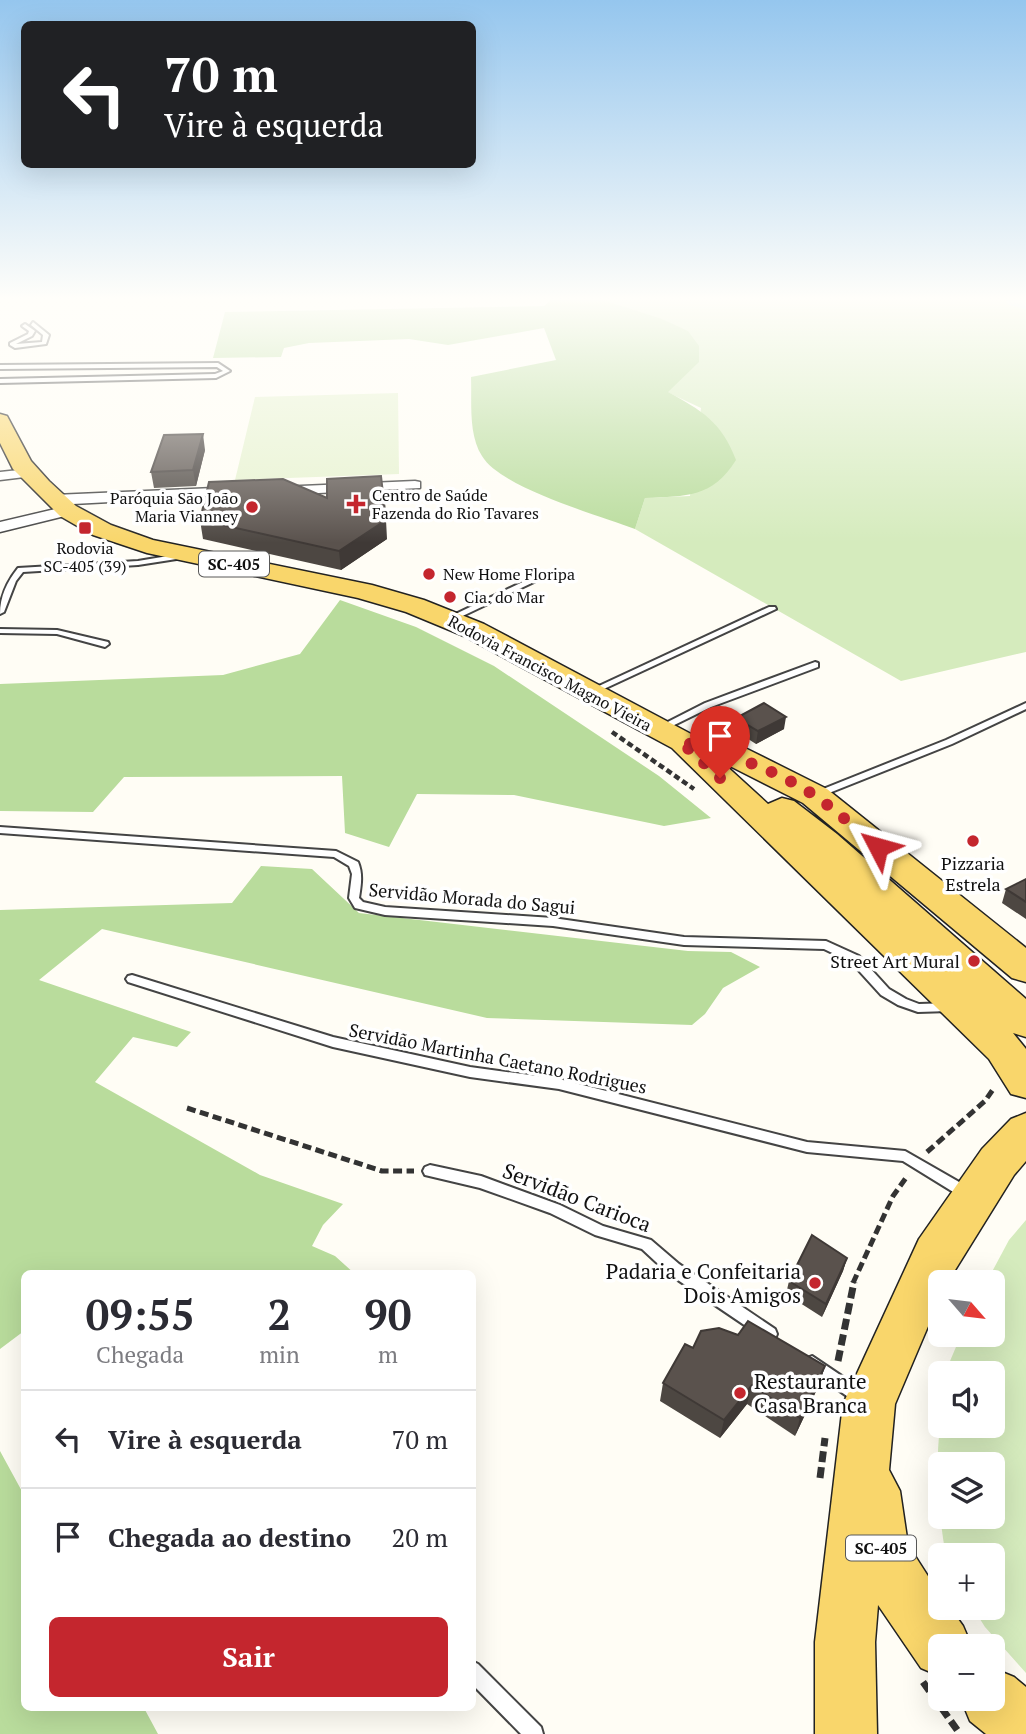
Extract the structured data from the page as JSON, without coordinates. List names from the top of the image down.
{
  "streets": {
    "main road": ["SC-405", "Rodovia Francisco Magno Vieira"],
    "lane": ["Servidão Morada do Sagui", "Servidão Martinha Caetano Rodrigues", "Servidão Carioca"]
  },
  "crossings": [
    ["SC-405", "Rodovia Francisco Magno Vieira"],
    ["Rodovia Francisco Magno Vieira", "Servidão Morada do Sagui"]
  ],
  "places": {
    "health": ["Centro de Saúde Fazenda do Rio Tavares"],
    "other": [
      "Paróquia São João Maria Vianney",
      "New Home Floripa",
      "Cia. do Mar",
      "Pizzaria Estrela",
      "Street Art Mural",
      "Padaria e Confeitaria Dois Amigos",
      "Restaurante Casa Branca"
    ],
    "transit": ["Rodovia SC-405 (39)"]
  },
  "north": "bottom right",
  "page": {
    "turn": ["70 m", "Vire à esquerda"],
    "map_buttons": ["+", "−"],
    "eta": [
      "09:55",
      "Chegada",
      "2",
      "min",
      "90",
      "m"
    ],
    "list": [
      {
        "name": "Vire à esquerda",
        "value": "70 m"
      },
      {
        "name": "Chegada ao destino",
        "value": "20 m"
      }
    ],
    "buttons": "Sair"
  }
}
